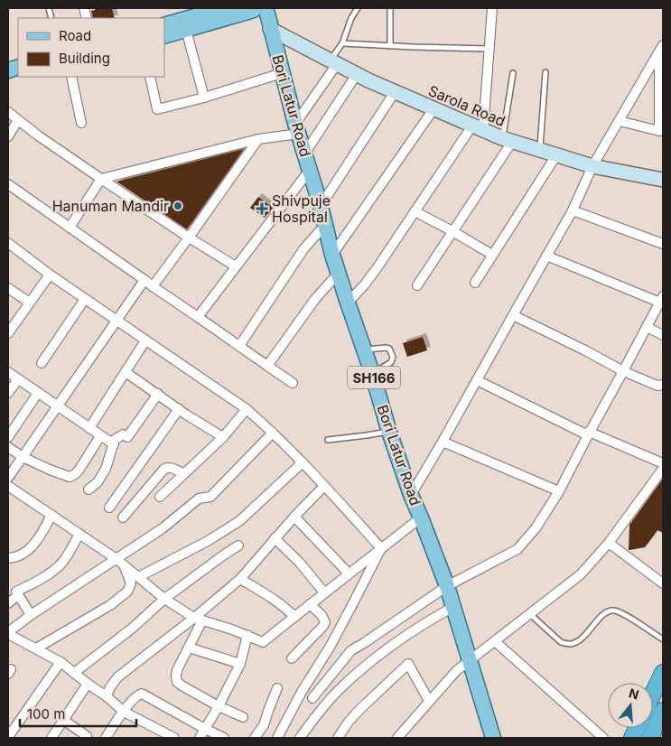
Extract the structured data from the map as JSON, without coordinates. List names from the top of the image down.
{
  "streets": {
    "main road": ["Bori Latur Road", "Sarola Road", "SH166"]
  },
  "crossings": [
    ["Bori Latur Road", "Sarola Road"]
  ],
  "places": {
    "other": ["Hanuman Mandir"],
    "health": ["Shivpuje Hospital"]
  },
  "legend": ["Road", "Building"],
  "scale_bar": "100 m",
  "north": "top"
}
